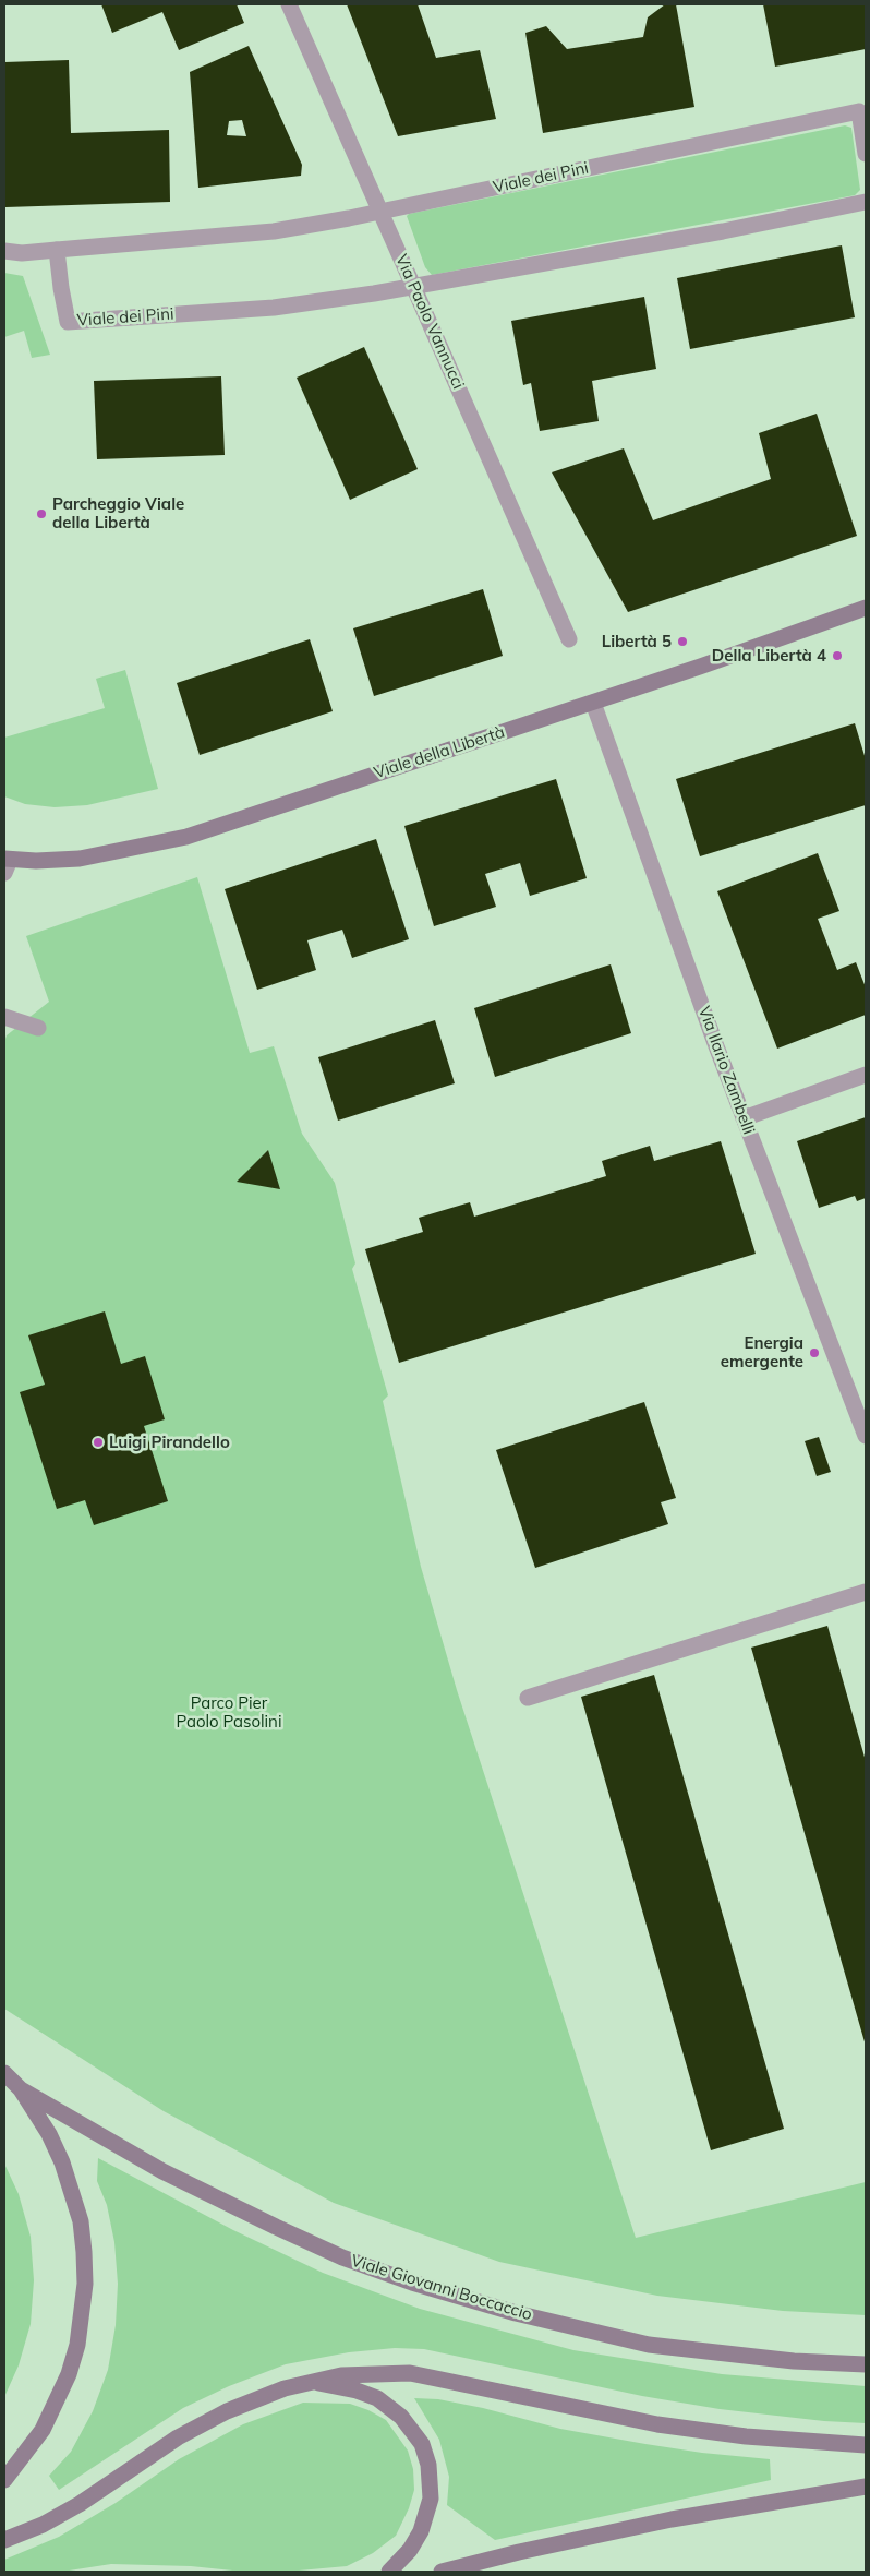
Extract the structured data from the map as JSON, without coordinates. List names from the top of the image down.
{
  "streets": {
    "main road": ["Viale della Libertà", "Viale Giovanni Boccaccio"],
    "street": ["Viale dei Pini", "Via Paolo Vannucci", "Via Ilario Zambelli"]
  },
  "crossings": [
    ["Viale dei Pini", "Via Paolo Vannucci"],
    ["Viale della Libertà", "Via Ilario Zambelli"]
  ],
  "parks": ["Parco Pier Paolo Pasolini"],
  "places": [
    "Parcheggio Viale della Libertà",
    "Libertà 5",
    "Della Libertà 4",
    "Energia emergente",
    "Luigi Pirandello"
  ]
}
